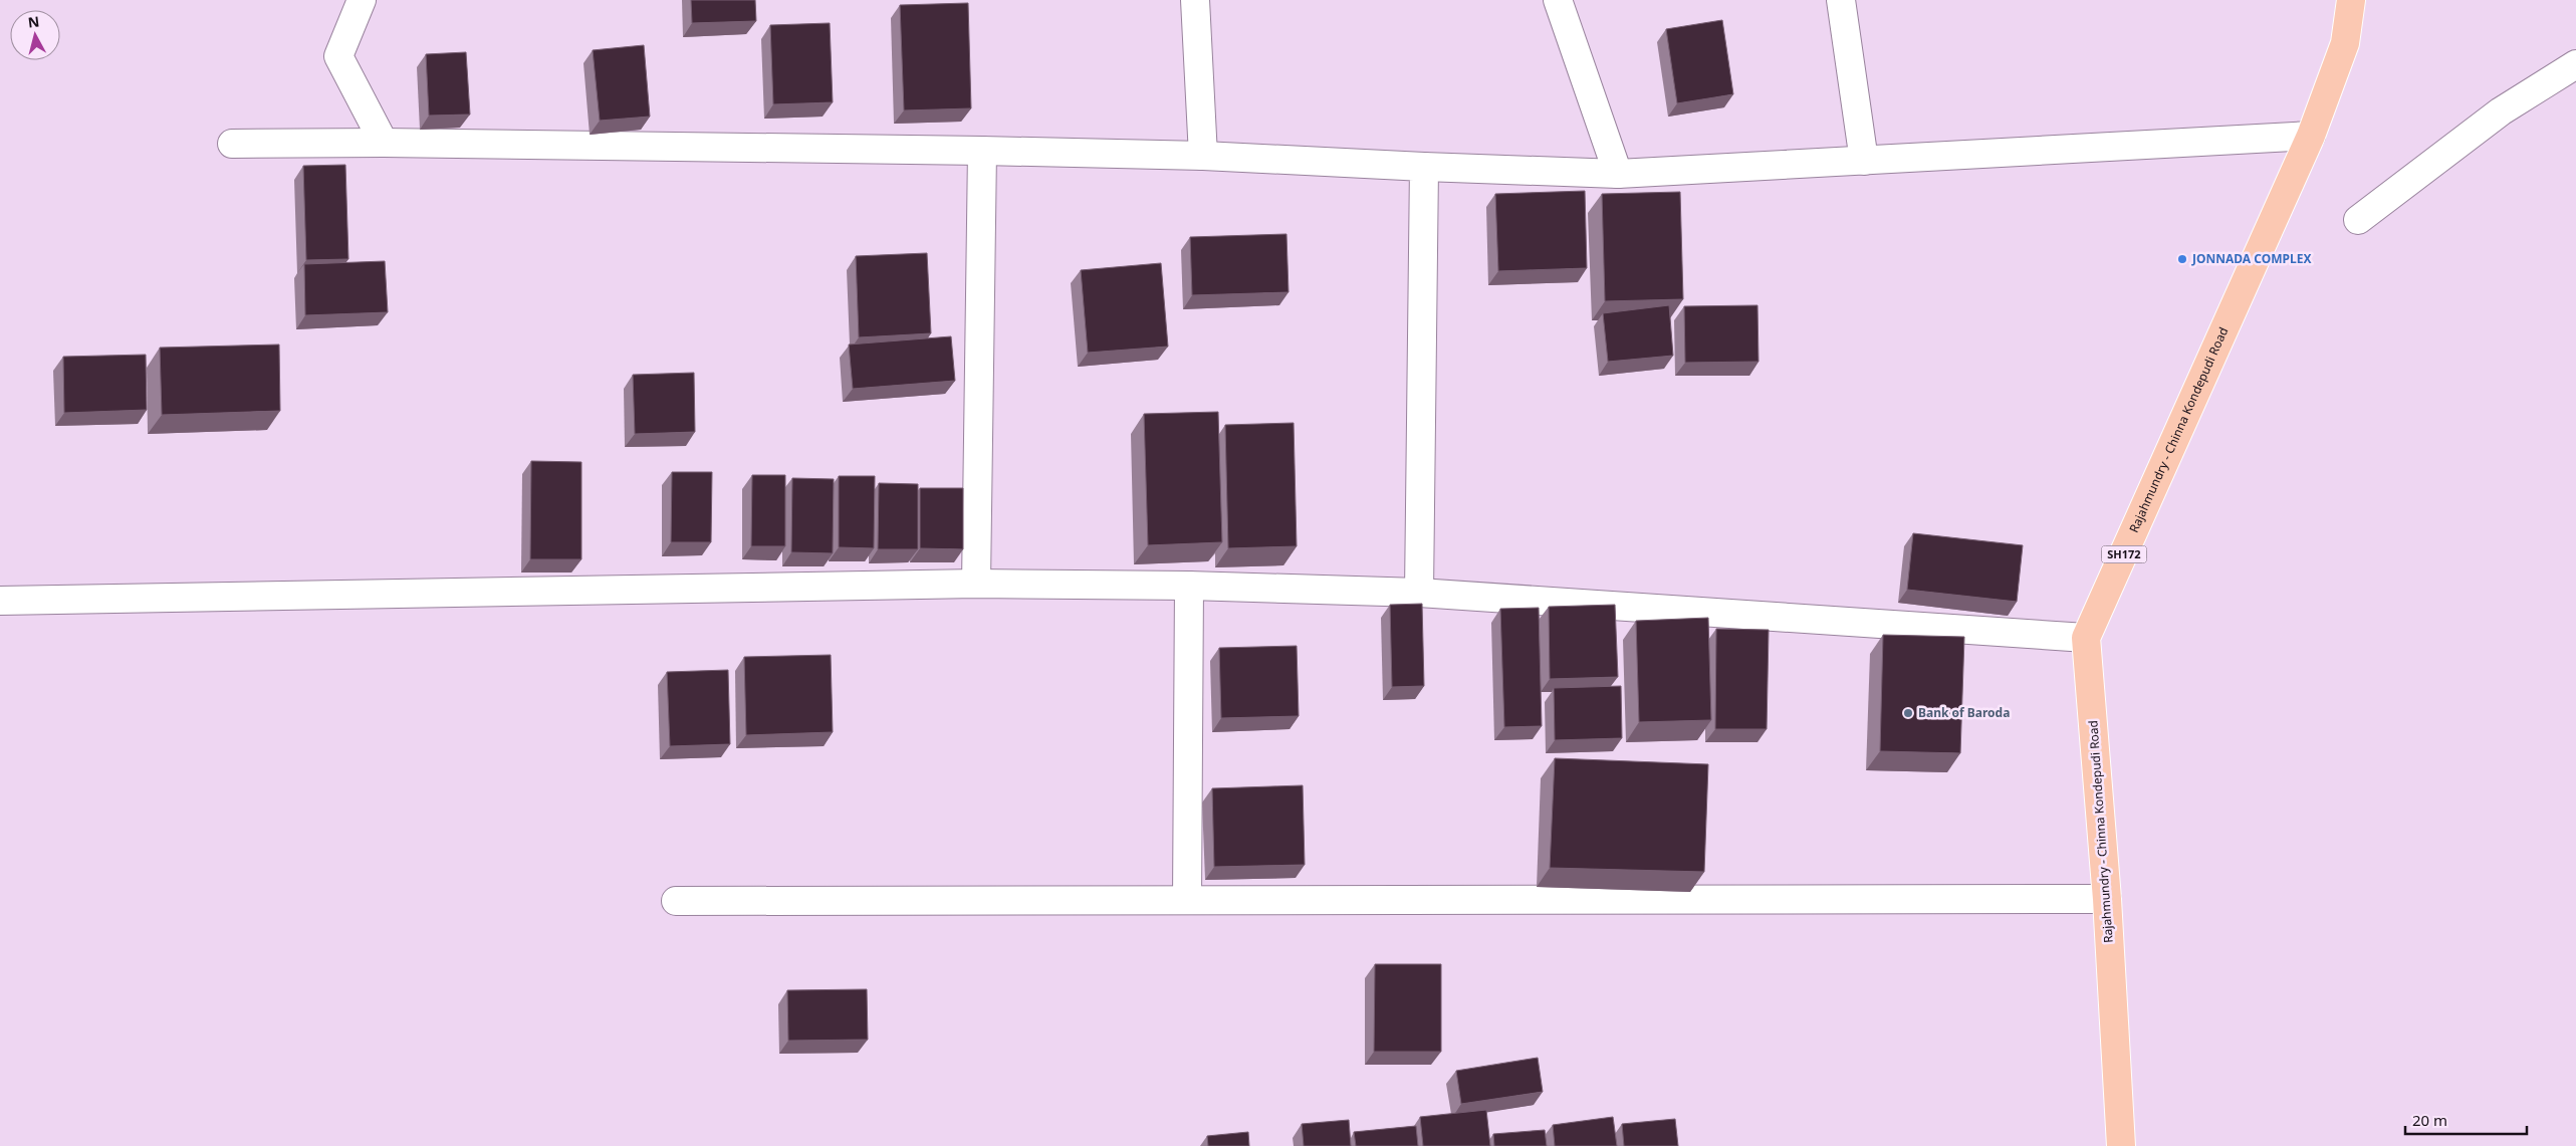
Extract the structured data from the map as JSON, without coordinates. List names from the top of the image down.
{
  "streets": {
    "main road": ["Rajahmundry - Chinna Kondepudi Road", "SH172"]
  },
  "places": ["JONNADA COMPLEX", "Bank of Baroda"],
  "scale_bar": "20 m",
  "north": "top"
}
